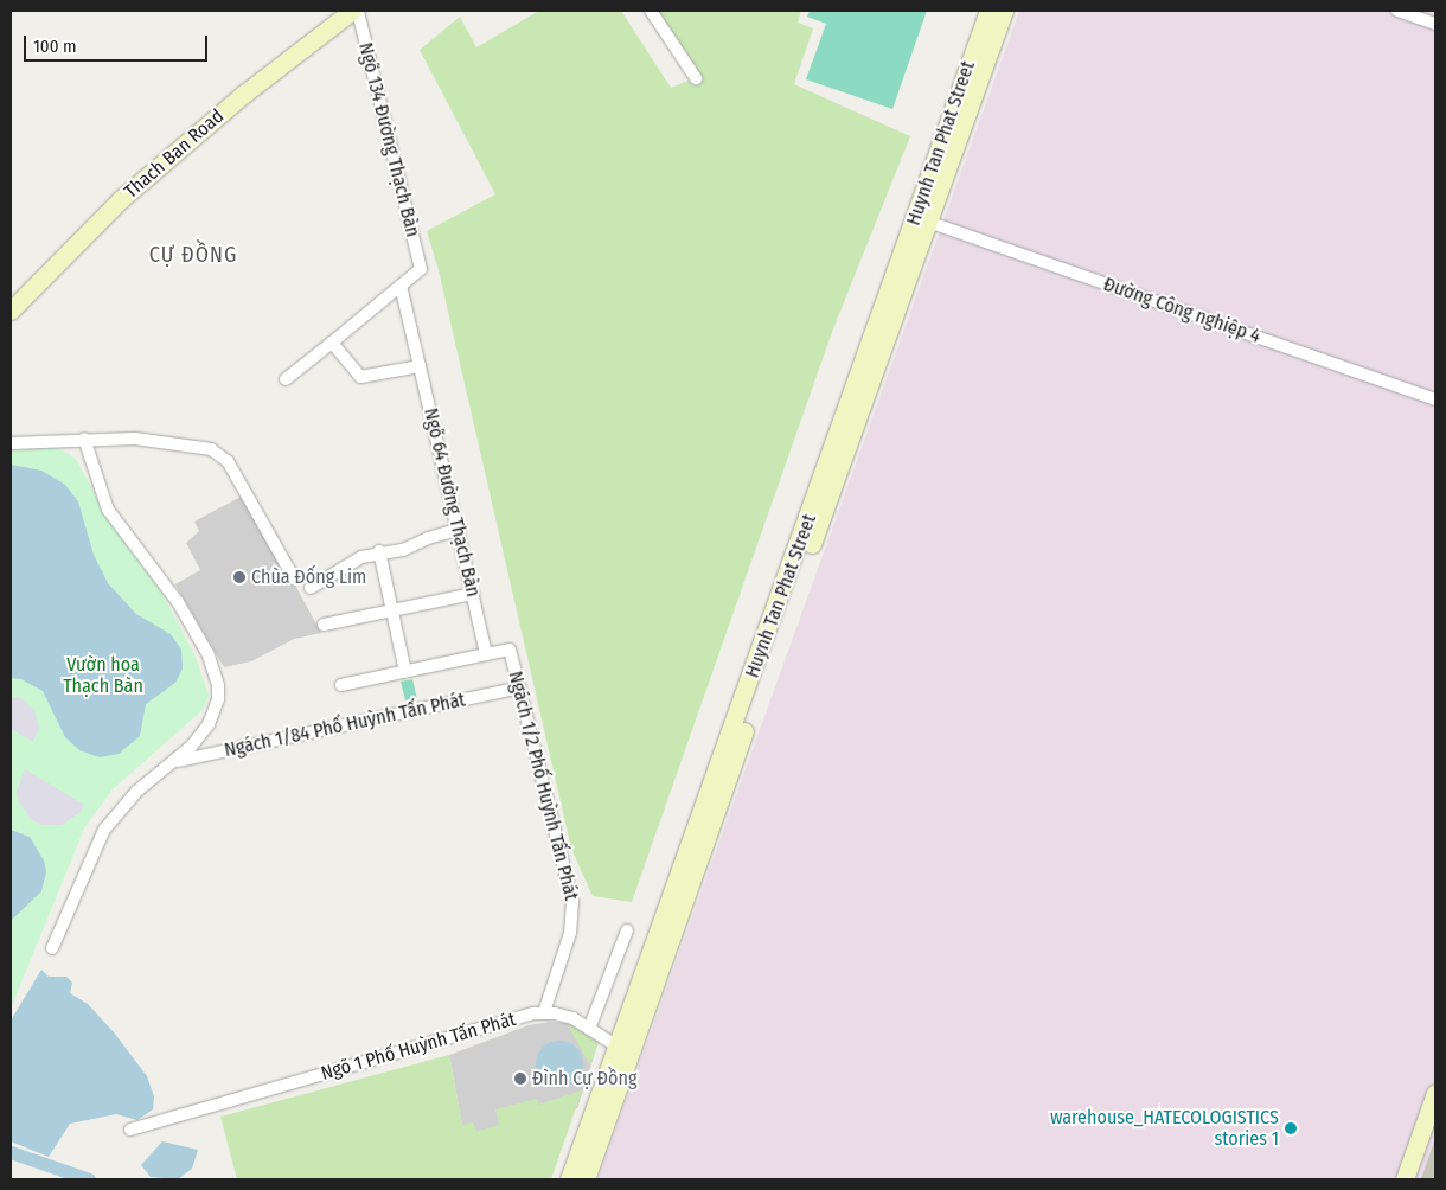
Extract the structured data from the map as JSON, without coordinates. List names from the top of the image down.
{
  "streets": {
    "street": [
      "Ngõ 134 Đường Thạch Bàn",
      "Huynh Tan Phat Street",
      "Thach Ban Road",
      "Đường Công nghiệp 4",
      "Ngõ 64 Đường Thạch Bàn",
      "Ngách 1/84 Phố Huỳnh Tấn Phát",
      "Ngách 1/2 Phố Huỳnh Tấn Phát",
      "Ngõ 1 Phố Huỳnh Tấn Phát"
    ]
  },
  "crossings": [
    ["Ngõ 134 Đường Thạch Bàn", "Ngõ 64 Đường Thạch Bàn"],
    ["Huynh Tan Phat Street", "Đường Công nghiệp 4"],
    ["Huynh Tan Phat Street", "Ngõ 1 Phố Huỳnh Tấn Phát"],
    ["Ngõ 64 Đường Thạch Bàn", "Ngách 1/2 Phố Huỳnh Tấn Phát"],
    ["Ngách 1/84 Phố Huỳnh Tấn Phát", "Ngách 1/2 Phố Huỳnh Tấn Phát"],
    ["Ngách 1/2 Phố Huỳnh Tấn Phát", "Ngõ 1 Phố Huỳnh Tấn Phát"]
  ],
  "districts": ["CỰ ĐỒNG"],
  "parks": ["Vườn hoa Thạch Bàn"],
  "places": ["Chùa Đống Lim", "Đình Cự Đồng", "warehouse_HATECOLOGISTICS stories 1"],
  "scale_bar": "100 m"
}
